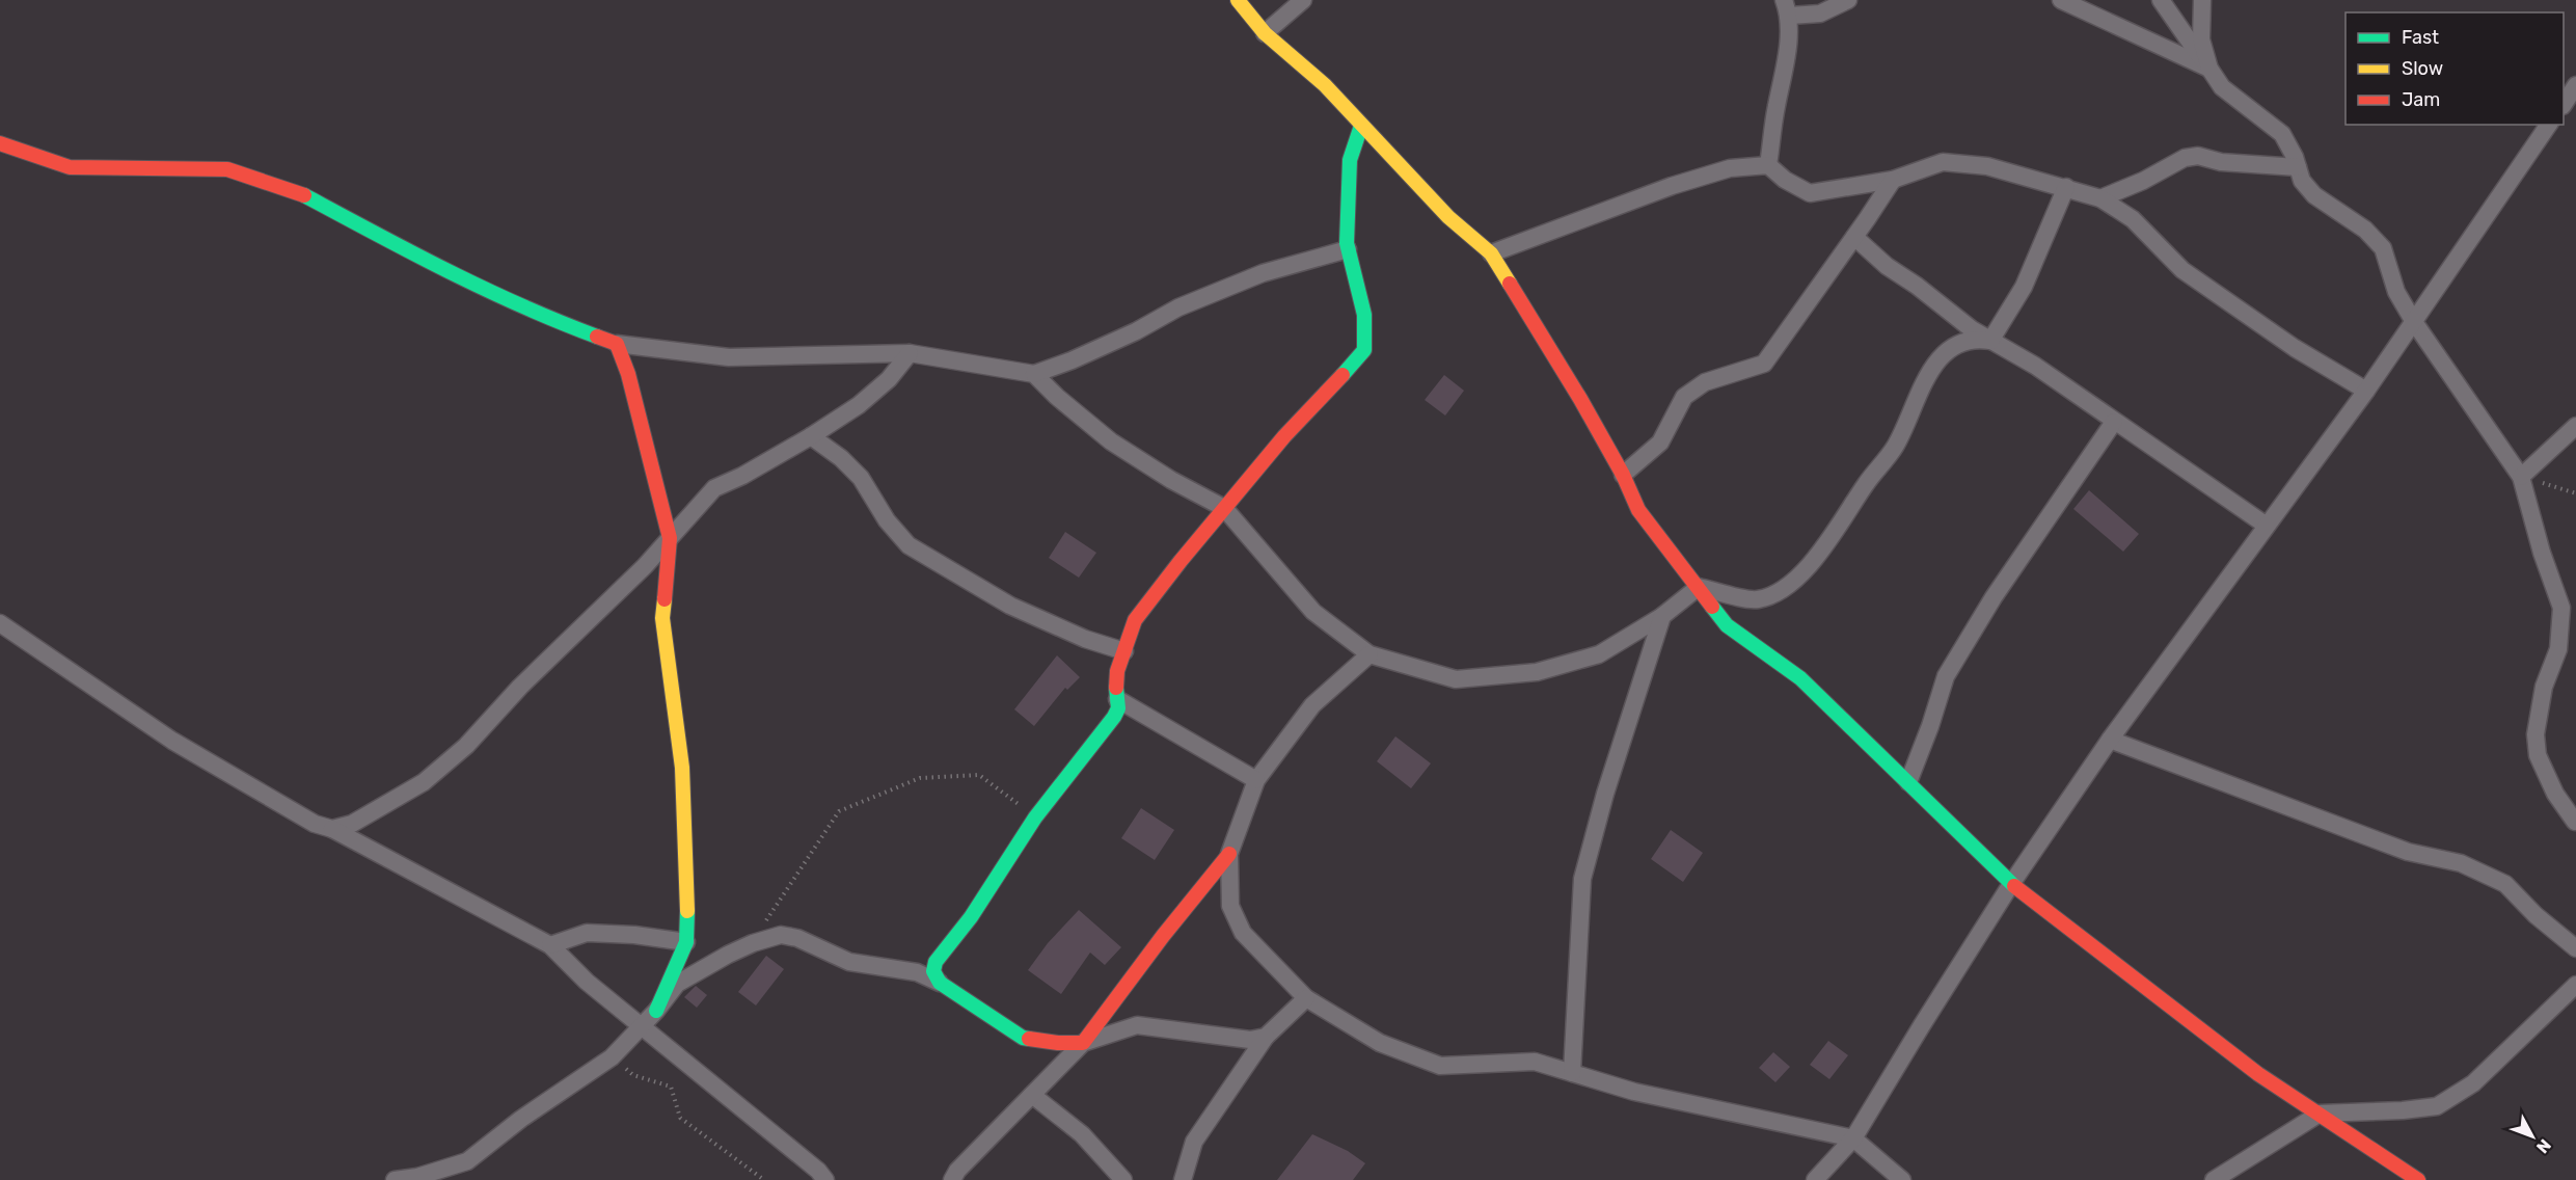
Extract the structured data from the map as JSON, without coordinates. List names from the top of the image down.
{
  "legend": ["Fast", "Slow", "Jam"],
  "north": "bottom right"
}
